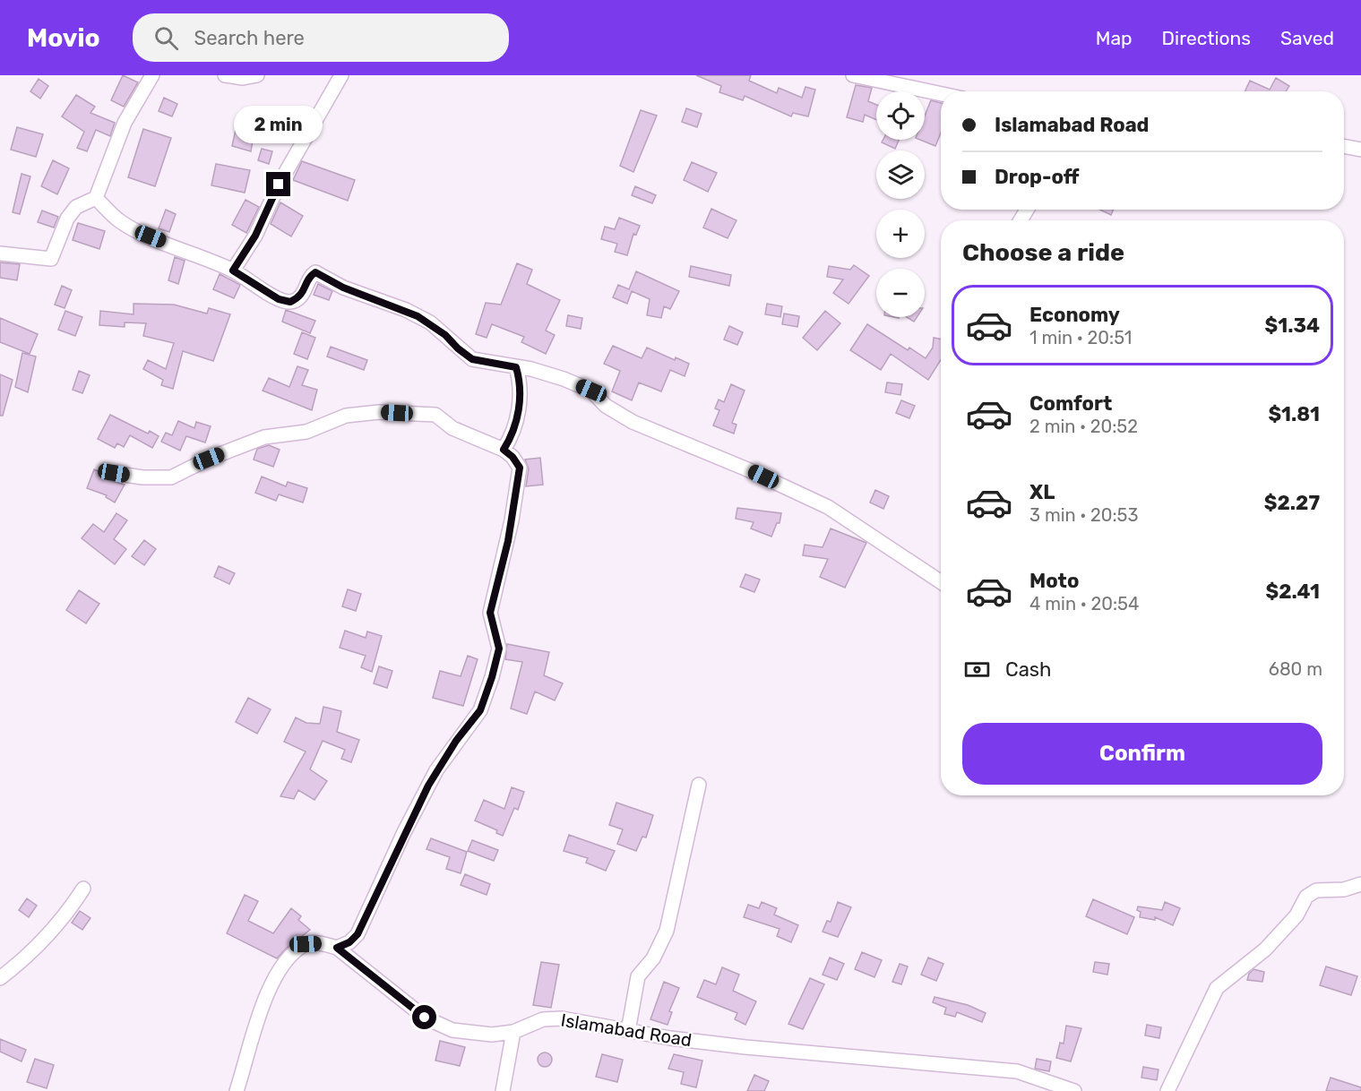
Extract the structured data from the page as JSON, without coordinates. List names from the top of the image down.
{
  "streets": {
    "street": ["Islamabad Road"]
  },
  "page": {
    "header": "Movio",
    "search": "Search here",
    "nav": ["Map", "Directions", "Saved"],
    "map_buttons": ["+", "−"],
    "banner": ["Islamabad Road", "Drop-off"],
    "bubble": "2 min",
    "heading": "Choose a ride",
    "list": [
      {
        "name": "Economy",
        "note": "1 min · 20:51",
        "value": "$1.34"
      },
      {
        "name": "Comfort",
        "note": "2 min · 20:52",
        "value": "$1.81"
      },
      {
        "name": "XL",
        "note": "3 min · 20:53",
        "value": "$2.27"
      },
      {
        "name": "Moto",
        "note": "4 min · 20:54",
        "value": "$2.41"
      }
    ],
    "pay": ["Cash", "680 m"],
    "buttons": "Confirm"
  }
}
